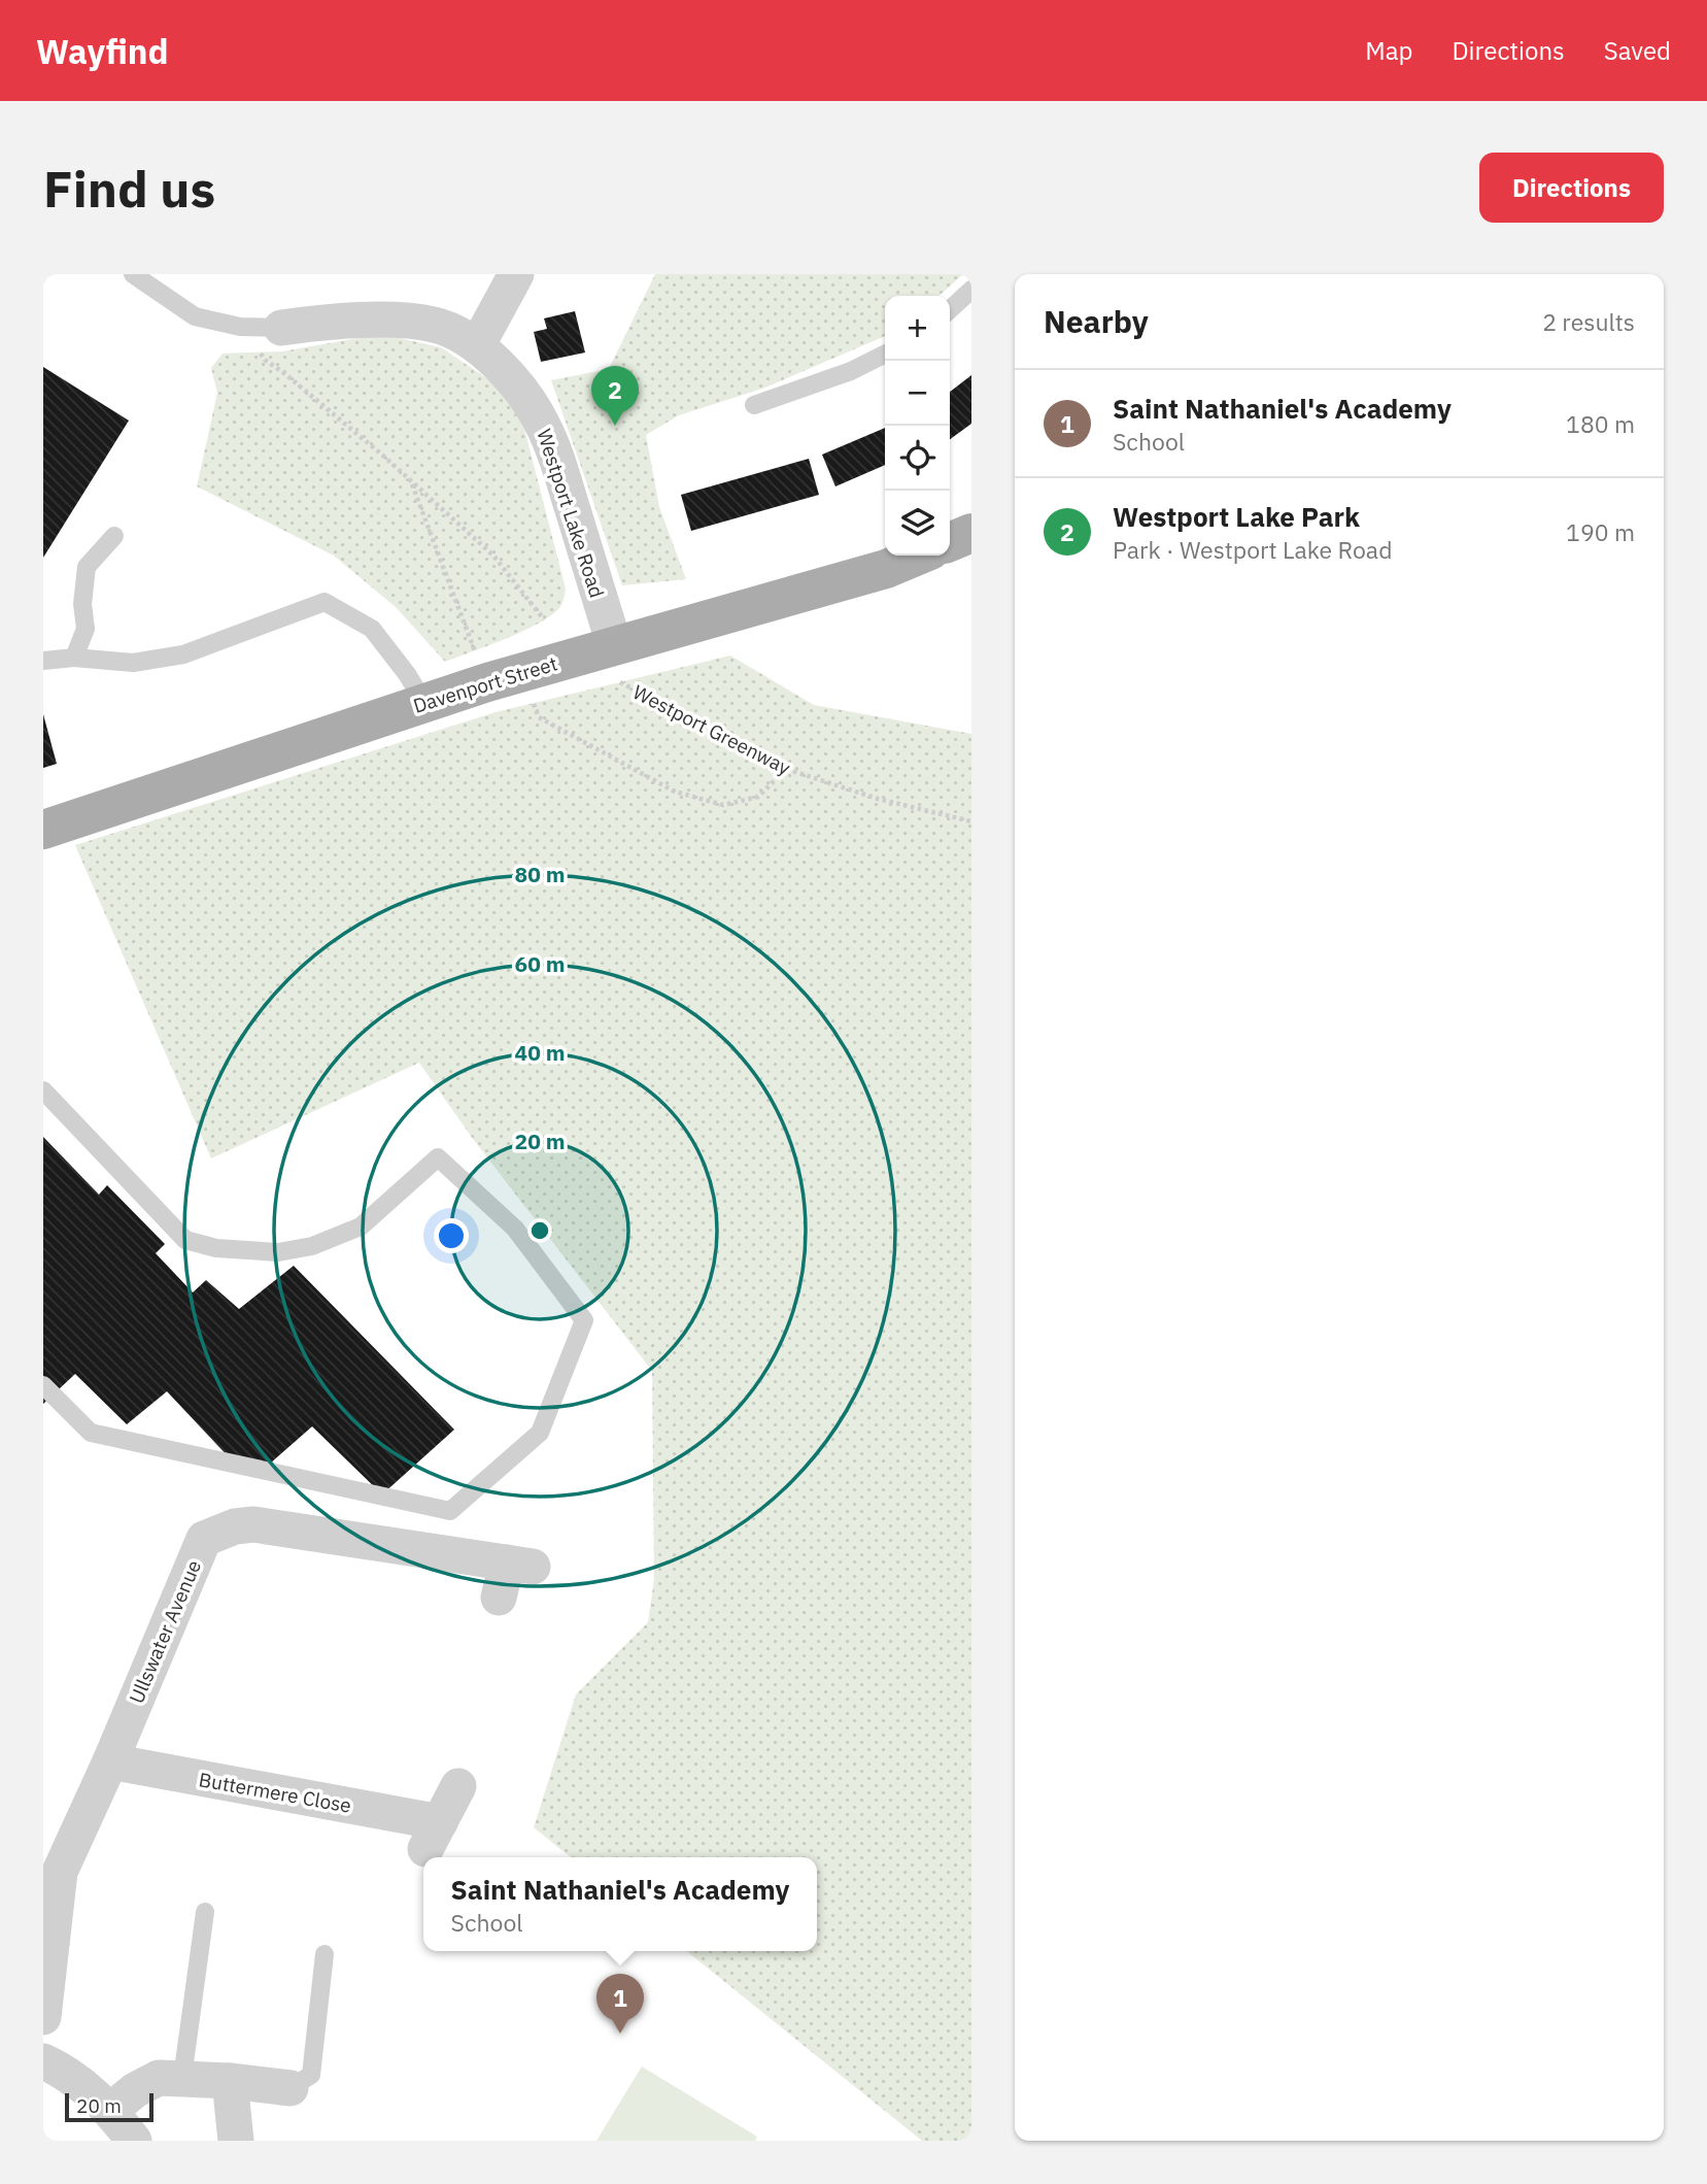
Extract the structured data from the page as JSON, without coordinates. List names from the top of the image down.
{
  "streets": {
    "main road": ["Davenport Street"],
    "street": ["Westport Lake Road", "Ullswater Avenue", "Buttermere Close"],
    "path": ["Westport Greenway"]
  },
  "crossings": [
    ["Westport Lake Road", "Davenport Street"],
    ["Ullswater Avenue", "Buttermere Close"]
  ],
  "scale_bar": "20 m",
  "page": {
    "header": "Wayfind",
    "nav": ["Map", "Directions", "Saved"],
    "buttons": "Directions",
    "title": "Find us",
    "heading": ["Nearby", "2 results"],
    "map_buttons": ["+", "−"],
    "pins": ["2", "1"],
    "list": [
      {
        "mark": "1",
        "name": "Saint Nathaniel's Academy",
        "note": "School",
        "value": "180 m"
      },
      {
        "mark": "2",
        "name": "Westport Lake Park",
        "note": "Park · Westport Lake Road",
        "value": "190 m"
      }
    ],
    "popup": ["Saint Nathaniel's Academy", "School"],
    "scale": "20 m"
  },
  "rings": [
    "80 m",
    "60 m",
    "40 m",
    "20 m"
  ]
}
